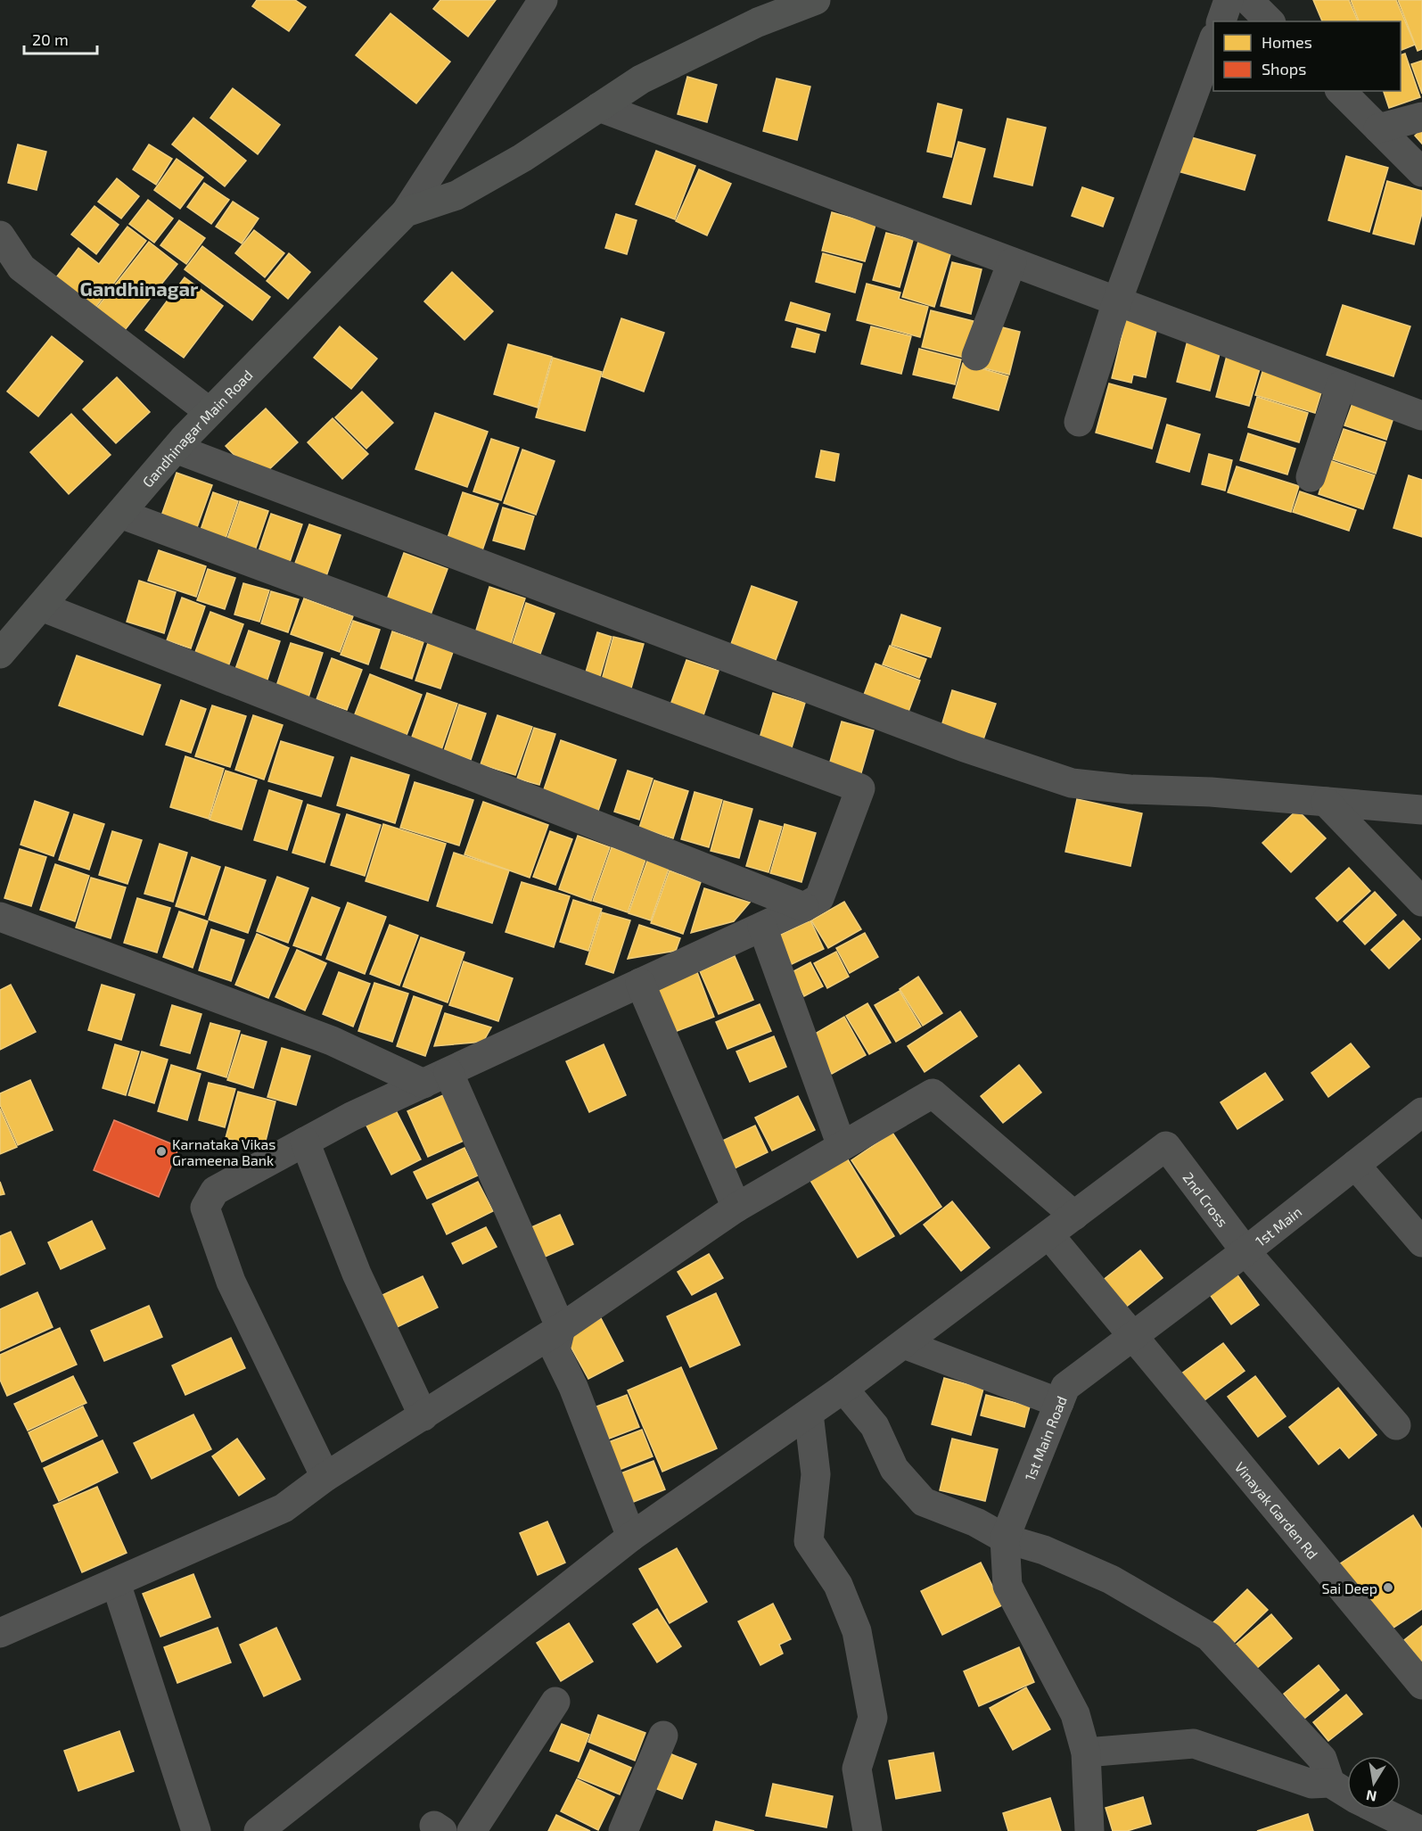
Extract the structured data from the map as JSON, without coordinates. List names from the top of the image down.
{
  "streets": {
    "street": [
      "Gandhinagar Main Road",
      "2nd Cross",
      "1st Main",
      "1st Main Road",
      "Vinayak Garden Rd"
    ]
  },
  "crossings": [
    ["2nd Cross", "1st Main"],
    ["1st Main", "1st Main Road"],
    ["1st Main", "Vinayak Garden Rd"],
    ["1st Main Road", "Vinayak Garden Rd"]
  ],
  "districts": ["Gandhinagar"],
  "places": ["Karnataka Vikas Grameena Bank", "Sai Deep"],
  "legend": ["Homes", "Shops"],
  "scale_bar": "20 m",
  "north": "bottom"
}
